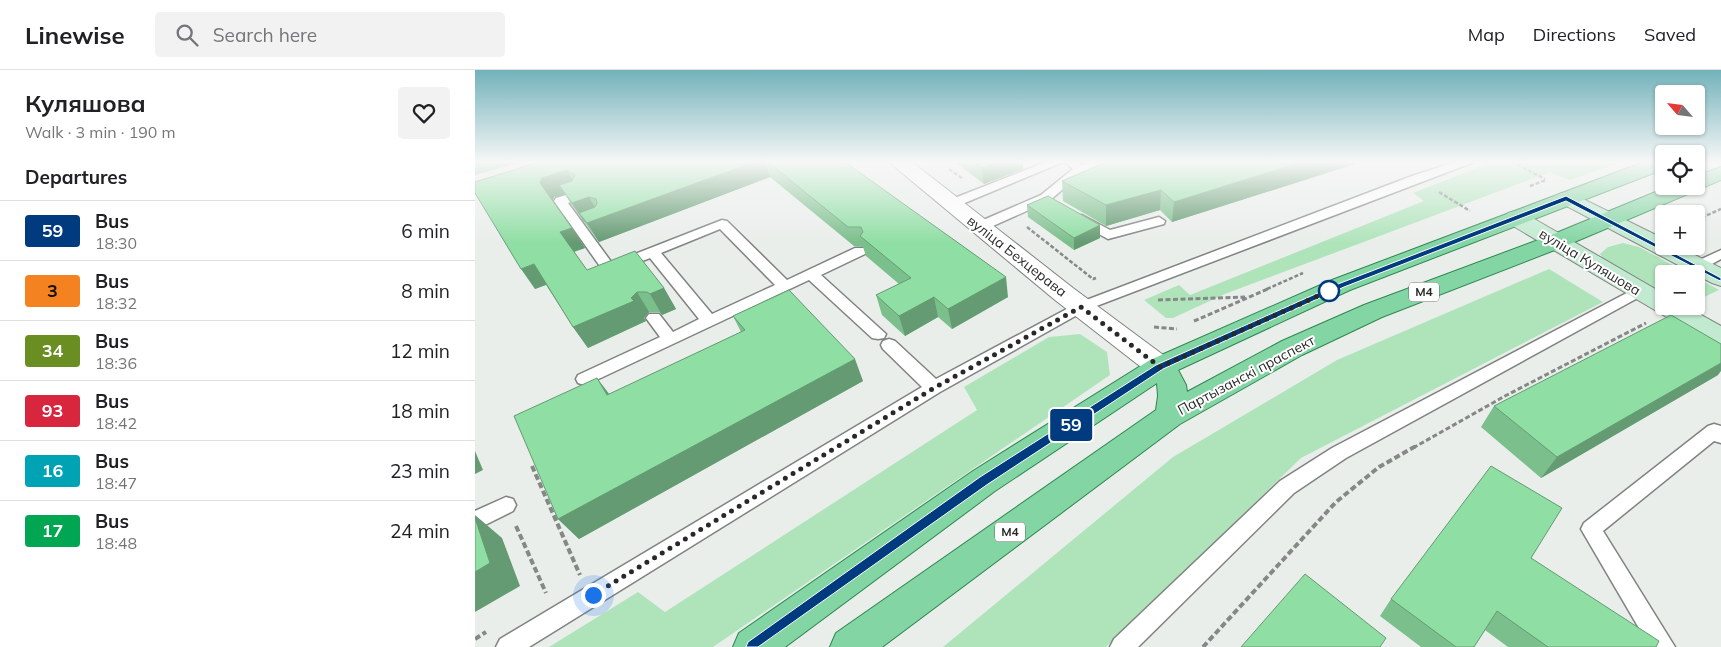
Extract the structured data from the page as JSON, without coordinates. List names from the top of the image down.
{
  "streets": {
    "main road": ["вуліца Куляшова", "М4", "Партызанскі праспект"],
    "street": ["вуліца Бехцерава"]
  },
  "crossings": [
    ["вуліца Куляшова", "Партызанскі праспект"]
  ],
  "lines": ["bus line 59"],
  "north": "top left",
  "page": {
    "header": "Linewise",
    "search": "Search here",
    "nav": ["Map", "Directions", "Saved"],
    "heading": [
      ["Куляшова", "Walk · 3 min · 190 m"],
      "Departures"
    ],
    "on_map": "59",
    "map_buttons": ["+", "−"],
    "list": [
      {
        "mark": "59",
        "name": "Bus",
        "note": "18:30",
        "value": "6 min"
      },
      {
        "mark": "3",
        "name": "Bus",
        "note": "18:32",
        "value": "8 min"
      },
      {
        "mark": "34",
        "name": "Bus",
        "note": "18:36",
        "value": "12 min"
      },
      {
        "mark": "93",
        "name": "Bus",
        "note": "18:42",
        "value": "18 min"
      },
      {
        "mark": "16",
        "name": "Bus",
        "note": "18:47",
        "value": "23 min"
      },
      {
        "mark": "17",
        "name": "Bus",
        "note": "18:48",
        "value": "24 min"
      }
    ]
  }
}
